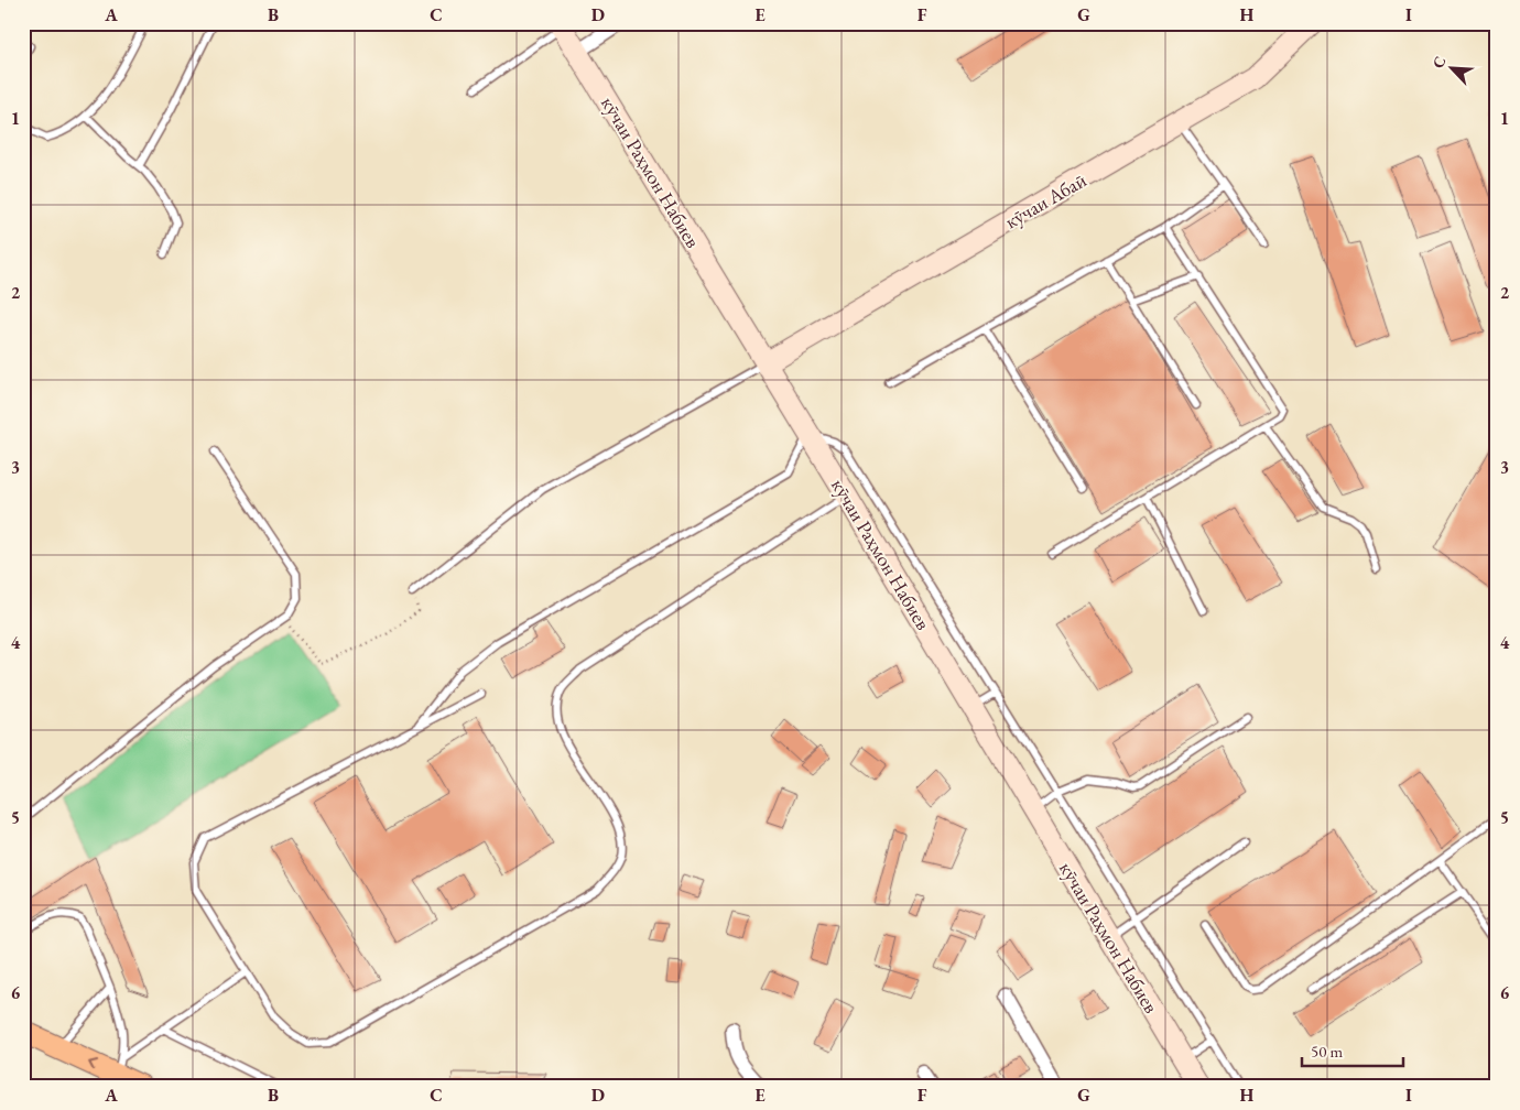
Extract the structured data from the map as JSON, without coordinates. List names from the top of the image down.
{
  "streets": {
    "main road": ["кӯчаи Раҳмон Набиев", "кӯчаи Абаӣ"]
  },
  "crossings": [
    ["кӯчаи Раҳмон Набиев", "кӯчаи Абаӣ"]
  ],
  "scale_bar": "50 m",
  "north": "top left",
  "grid": {
    "columns": [
      "A",
      "B",
      "C",
      "D",
      "E",
      "F",
      "G",
      "H",
      "I"
    ],
    "rows": [
      "1",
      "2",
      "3",
      "4",
      "5",
      "6"
    ]
  }
}
